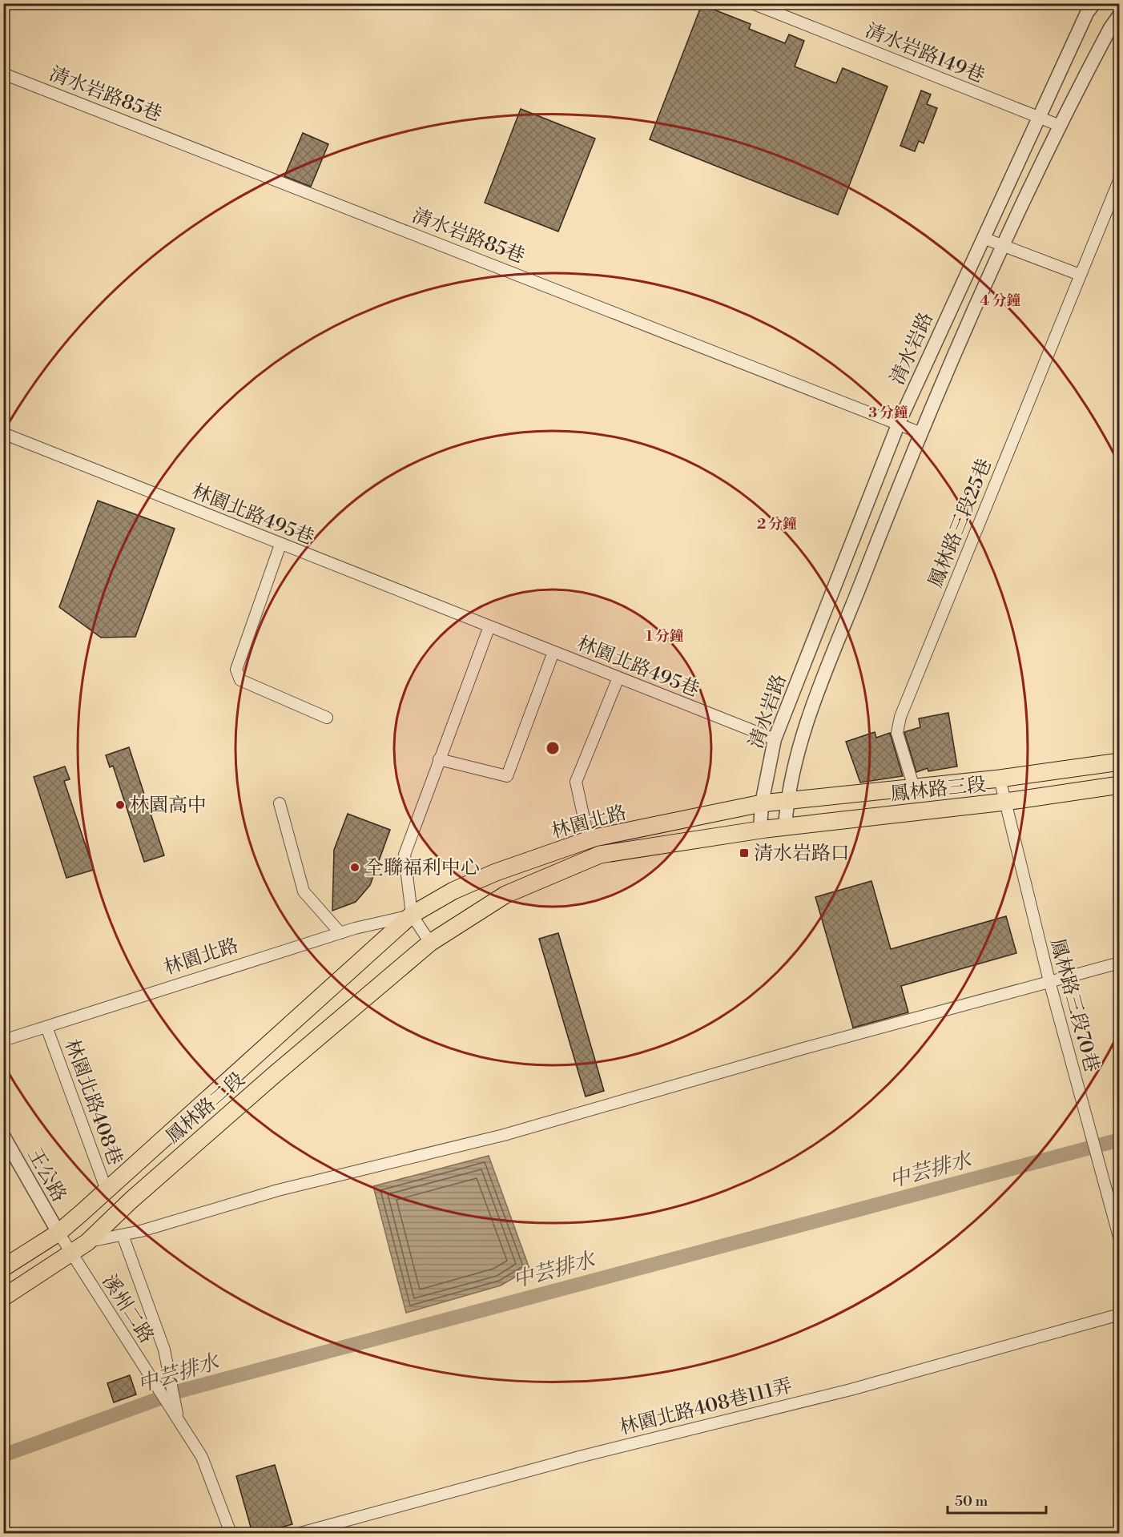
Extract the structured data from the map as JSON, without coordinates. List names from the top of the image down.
{
  "streets": {
    "main road": ["鳳林路三段", "林園北路", "鳳林路二段"],
    "street": [
      "清水岩路149巷",
      "清水岩路85巷",
      "清水岩路",
      "林園北路495巷",
      "鳳林路三段25巷",
      "鳳林路三段70巷",
      "林園北路408巷",
      "王公路",
      "溪州二路",
      "林園北路408巷111弄"
    ]
  },
  "crossings": [
    ["清水岩路149巷", "清水岩路"],
    ["清水岩路85巷", "清水岩路"],
    ["清水岩路", "林園北路495巷"],
    ["清水岩路", "鳳林路三段"],
    ["清水岩路", "林園北路"],
    ["鳳林路三段25巷", "鳳林路三段"],
    ["鳳林路三段", "林園北路"],
    ["鳳林路三段", "鳳林路三段70巷"],
    ["林園北路", "林園北路408巷"],
    ["林園北路", "鳳林路二段"],
    ["林園北路408巷", "鳳林路二段"],
    ["鳳林路二段", "王公路"],
    ["鳳林路二段", "溪州二路"],
    ["王公路", "溪州二路"]
  ],
  "water": ["中芸排水"],
  "places": {
    "other": ["林園高中", "全聯福利中心"],
    "transit": ["清水岩路口"]
  },
  "scale_bar": "50 m",
  "rings": [
    "4 分鐘",
    "3 分鐘",
    "2 分鐘",
    "1 分鐘"
  ]
}
